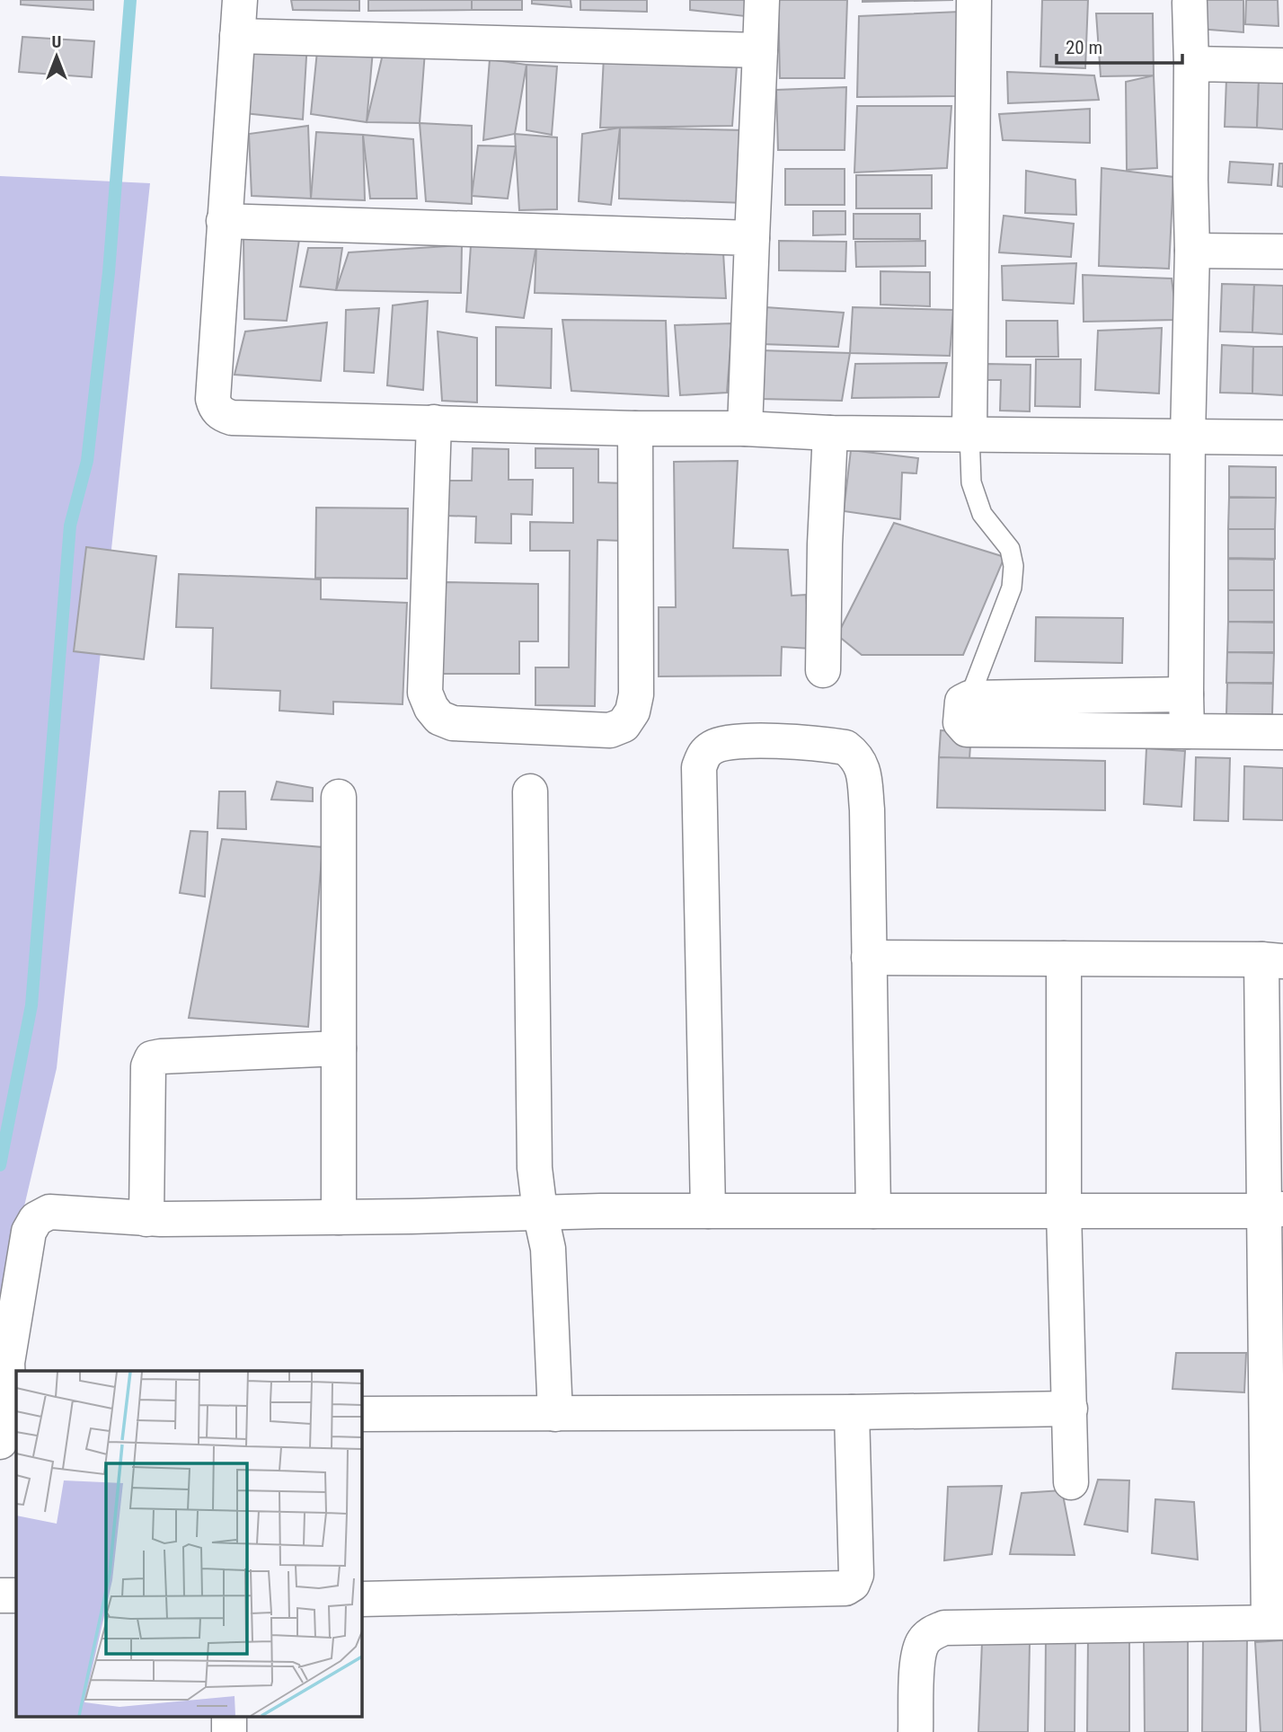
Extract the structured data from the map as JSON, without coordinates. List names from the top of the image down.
{
  "scale_bar": "20 m",
  "north": "top"
}
